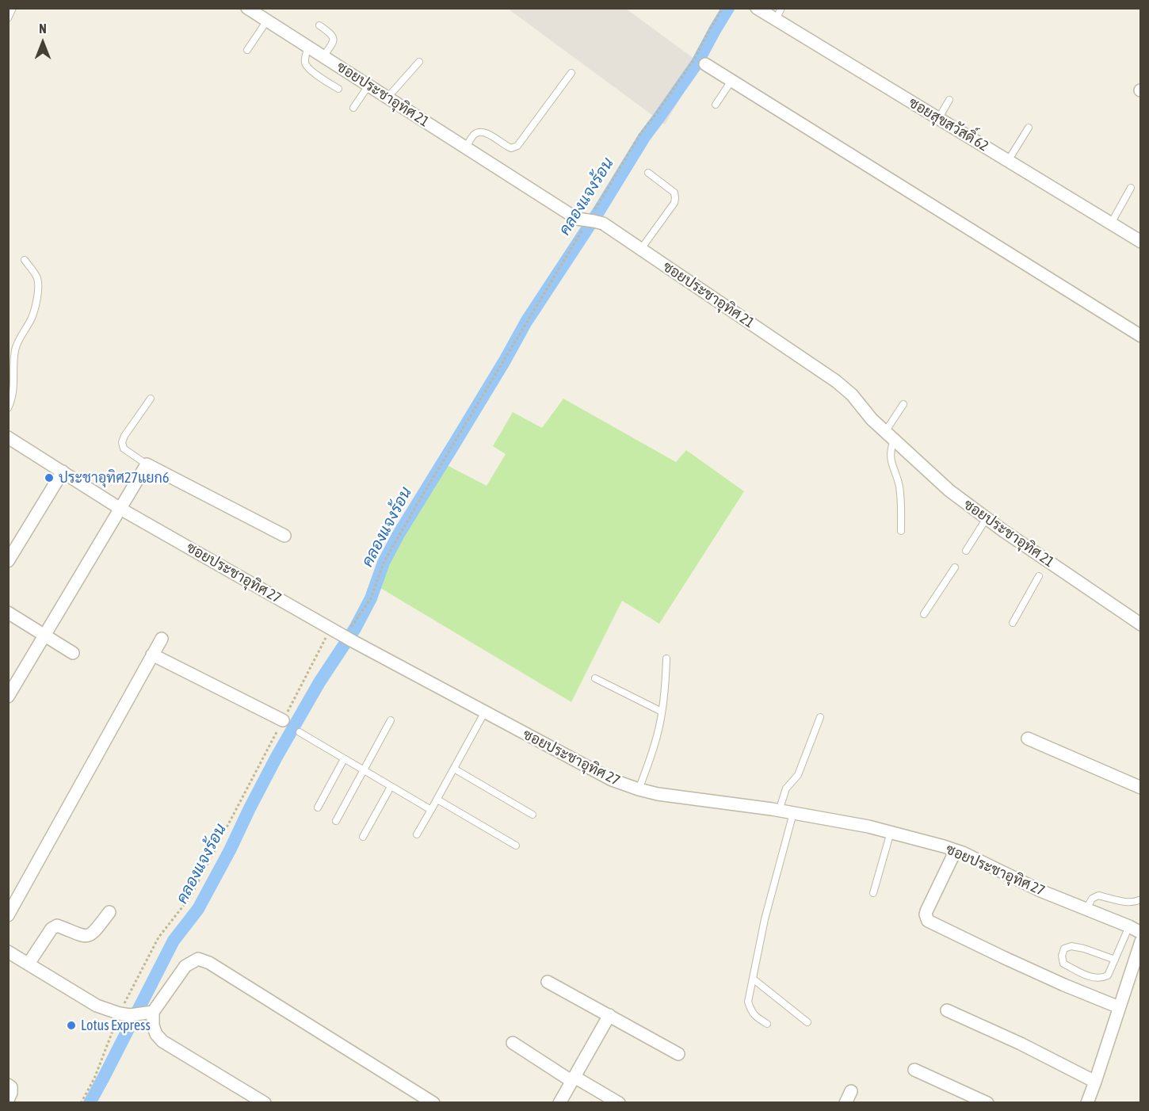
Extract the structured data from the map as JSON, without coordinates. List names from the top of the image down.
{
  "streets": {
    "street": ["ซอยประชาอุทิศ 21", "ซอยสุขสวัสดิ์ 62", "ซอยประชาอุทิศ 27"]
  },
  "water": ["คลองแจงร้อน"],
  "places": ["ประชาอุทิศ27แยก6", "Lotus Express"],
  "north": "top"
}
